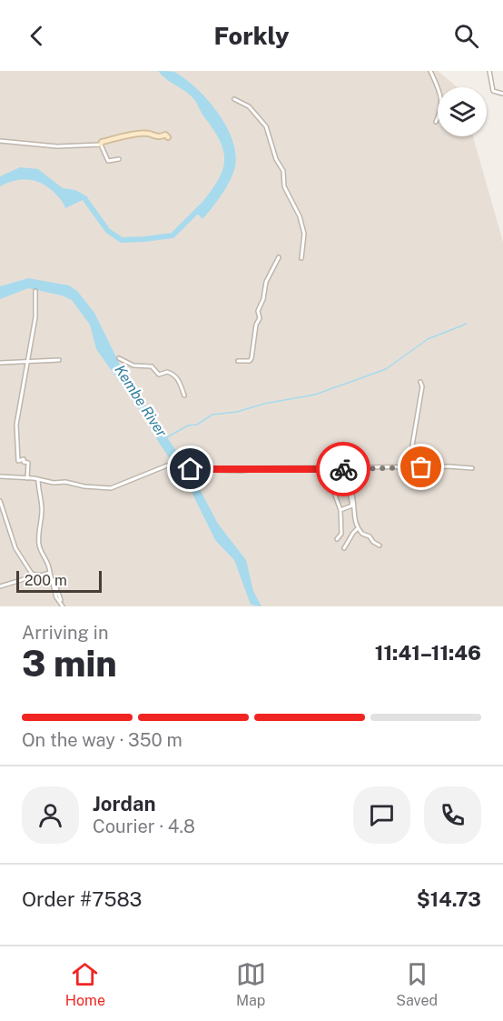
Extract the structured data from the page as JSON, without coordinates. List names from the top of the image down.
{
  "water": ["Kembe River"],
  "scale_bar": "200 m",
  "page": {
    "header": "Forkly",
    "scale": "200 m",
    "heading": ["3 min", "Arriving in", "11:41–11:46"],
    "panel": [
      "Jordan",
      "Courier · 4.8",
      "Order #7583",
      "$14.73"
    ],
    "bar": "On the way · 350 m",
    "tabs": ["Home", "Map", "Saved"]
  }
}
